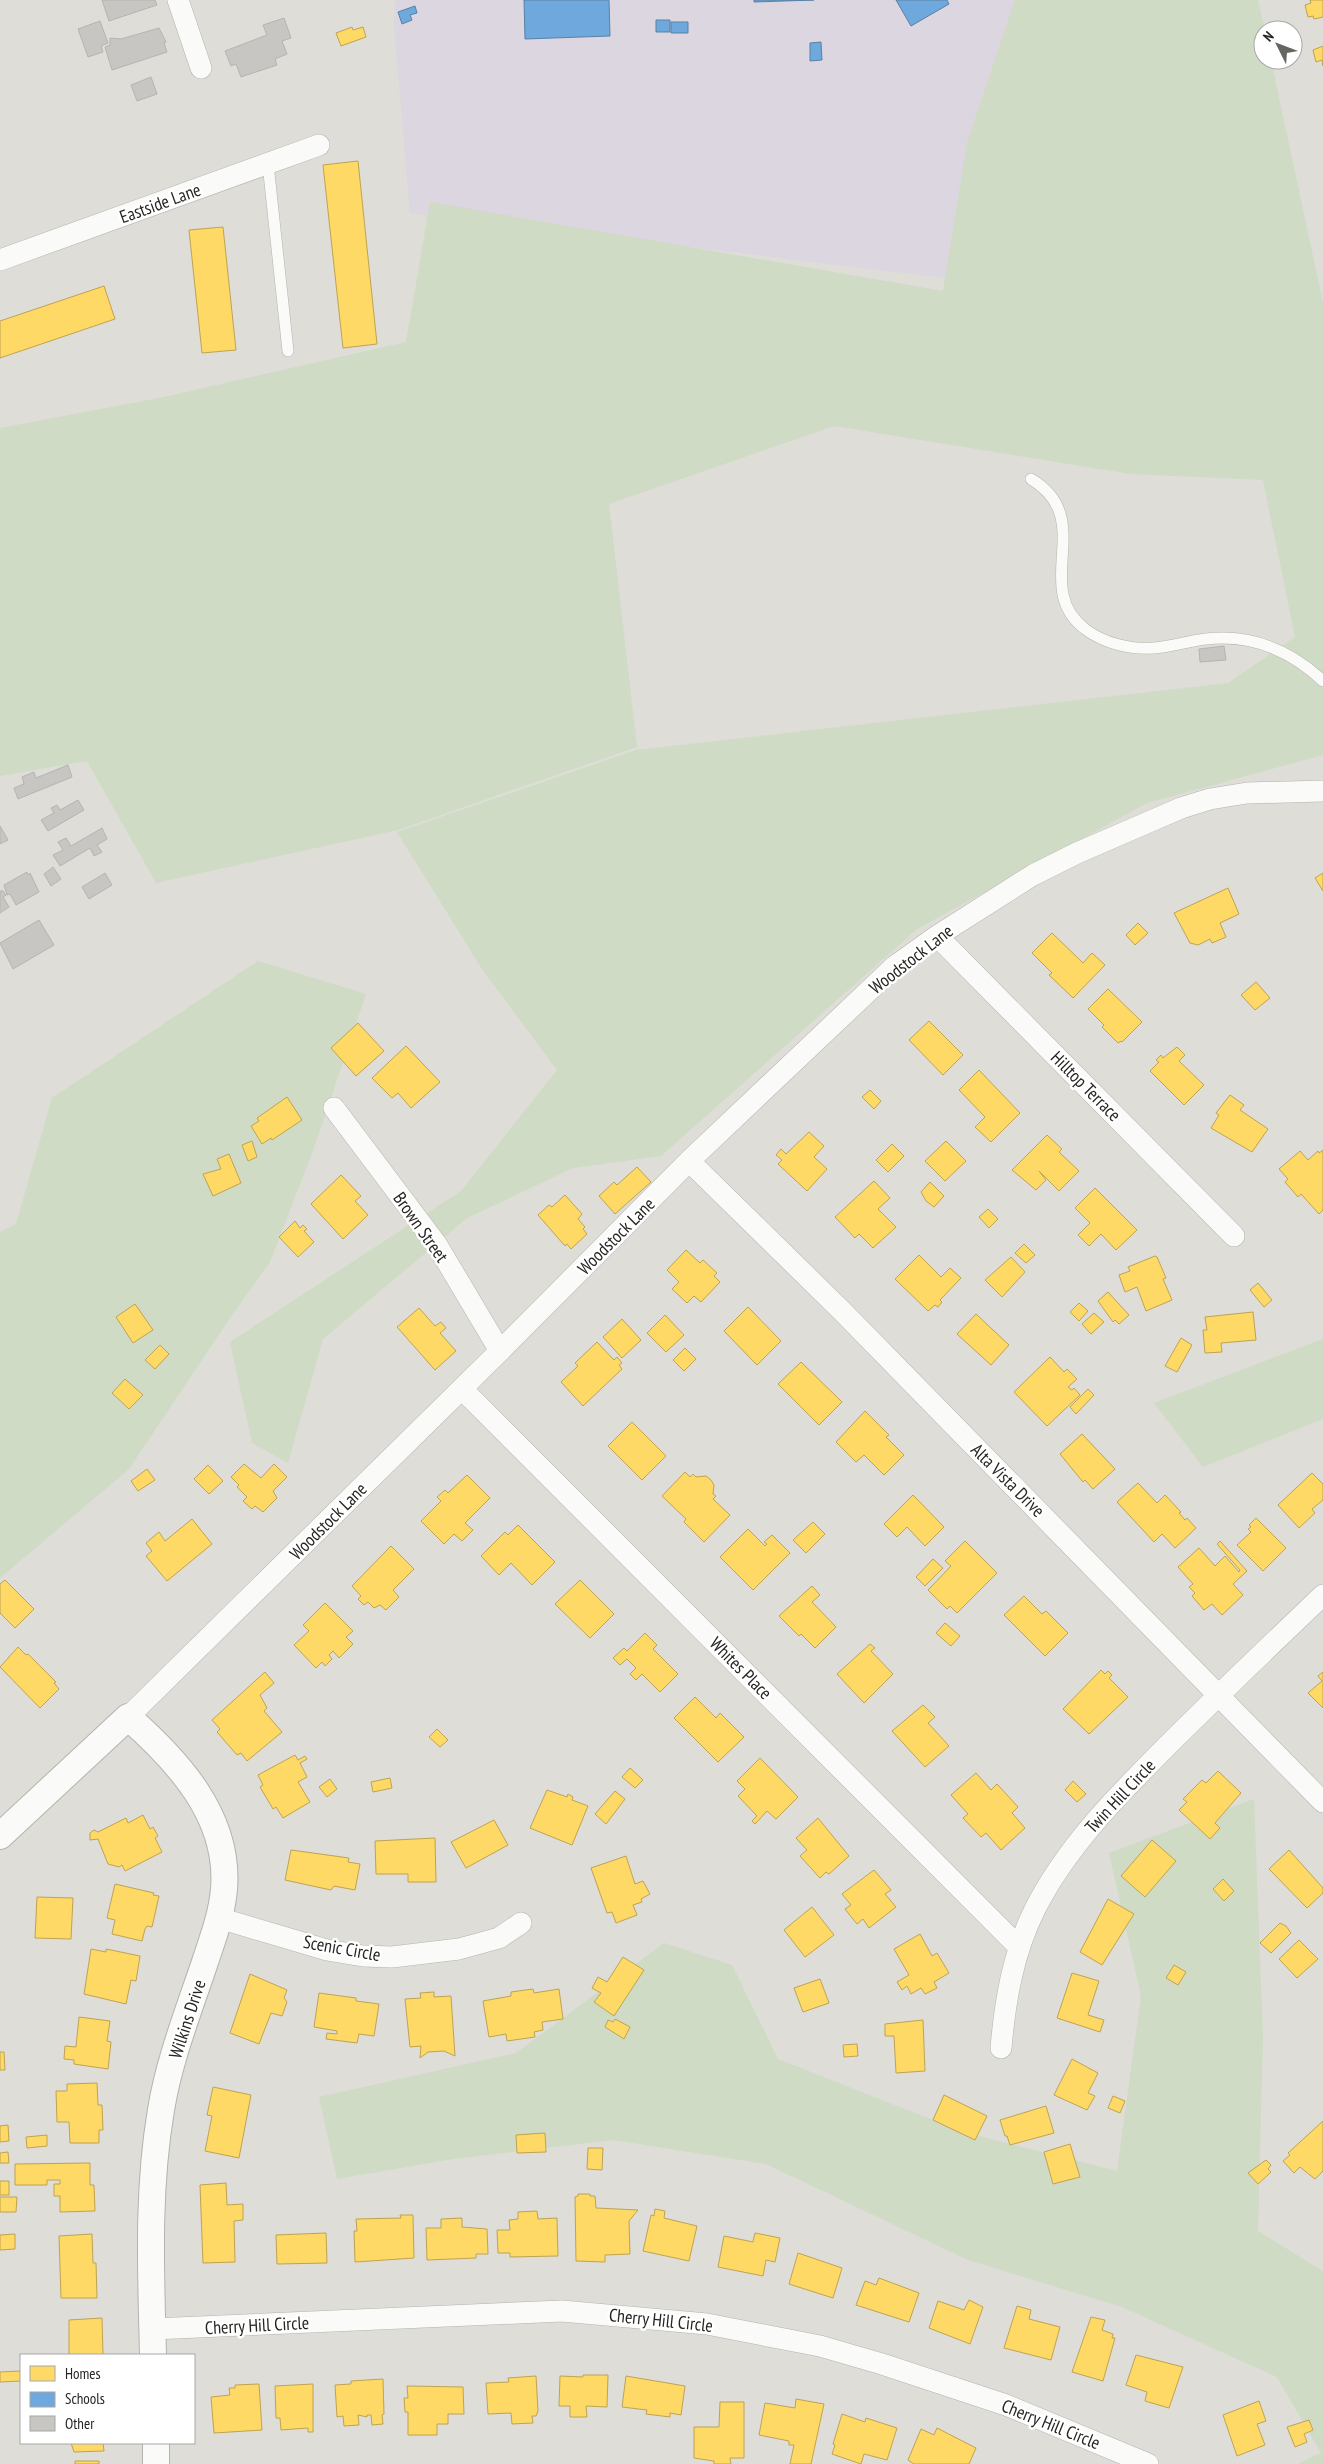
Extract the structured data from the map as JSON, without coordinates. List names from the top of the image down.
{
  "streets": {
    "street": [
      "Eastside Lane",
      "Woodstock Lane",
      "Hilltop Terrace",
      "Brown Street",
      "Alta Vista Drive",
      "Whites Place",
      "Twin Hill Circle",
      "Scenic Circle",
      "Wilkins Drive",
      "Cherry Hill Circle"
    ]
  },
  "crossings": [
    ["Woodstock Lane", "Hilltop Terrace"],
    ["Woodstock Lane", "Brown Street"],
    ["Woodstock Lane", "Alta Vista Drive"],
    ["Woodstock Lane", "Whites Place"],
    ["Woodstock Lane", "Wilkins Drive"],
    ["Alta Vista Drive", "Twin Hill Circle"],
    ["Whites Place", "Twin Hill Circle"],
    ["Scenic Circle", "Wilkins Drive"],
    ["Wilkins Drive", "Cherry Hill Circle"]
  ],
  "legend": ["Homes", "Schools", "Other"],
  "north": "top left"
}
